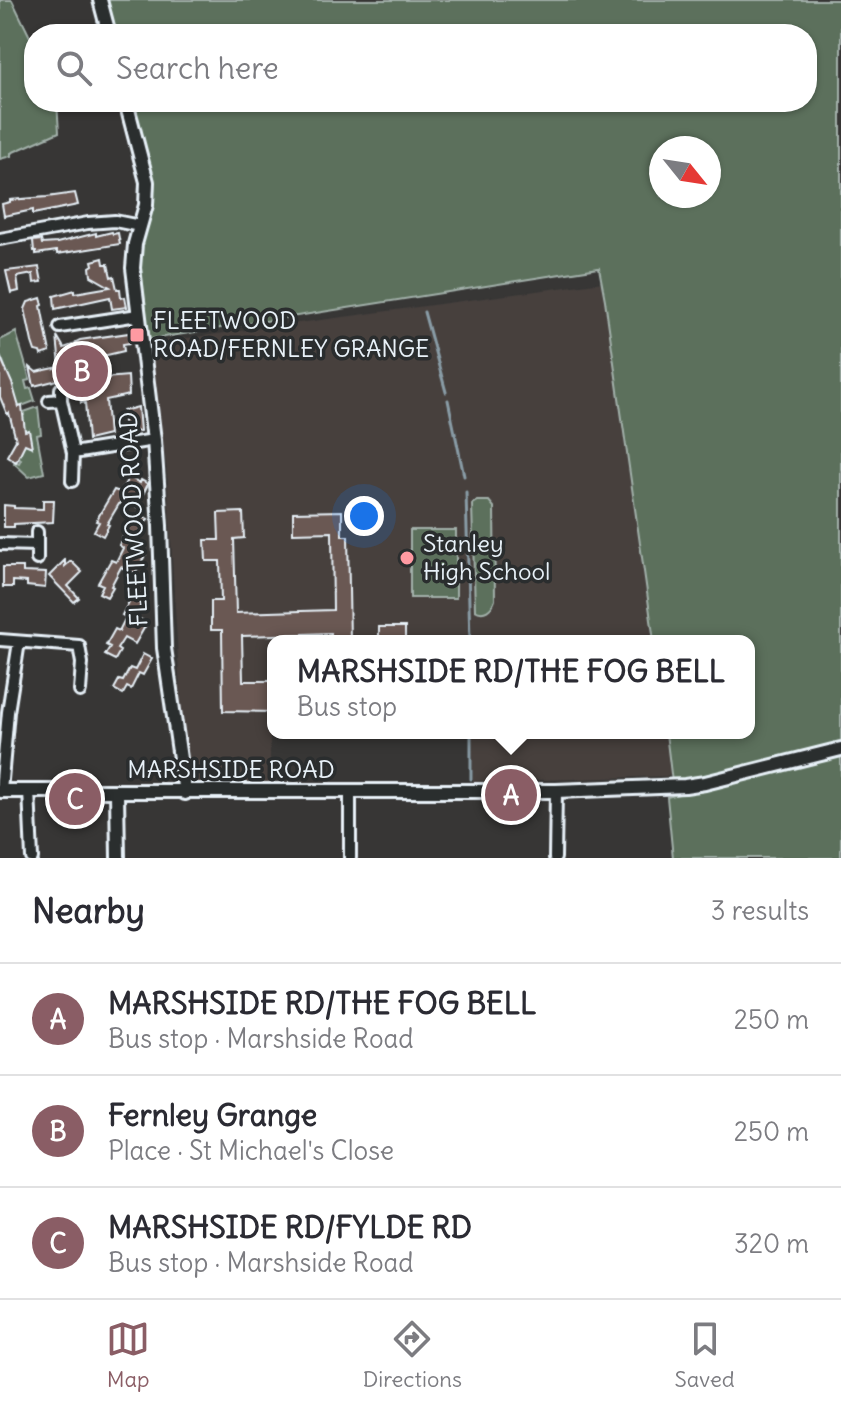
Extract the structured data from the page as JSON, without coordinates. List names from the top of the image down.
{
  "streets": {
    "street": ["FLEETWOOD ROAD", "MARSHSIDE ROAD"]
  },
  "crossings": [
    ["FLEETWOOD ROAD", "MARSHSIDE ROAD"]
  ],
  "places": {
    "transit": ["FLEETWOOD ROAD/FERNLEY GRANGE"],
    "other": ["Stanley High School"]
  },
  "north": "bottom right",
  "page": {
    "search": "Search here",
    "pins": ["B", "A", "C"],
    "popup": ["MARSHSIDE RD/THE FOG BELL", "Bus stop"],
    "heading": ["Nearby", "3 results"],
    "list": [
      {
        "mark": "A",
        "name": "MARSHSIDE RD/THE FOG BELL",
        "note": "Bus stop · Marshside Road",
        "value": "250 m"
      },
      {
        "mark": "B",
        "name": "Fernley Grange",
        "note": "Place · St Michael's Close",
        "value": "250 m"
      },
      {
        "mark": "C",
        "name": "MARSHSIDE RD/FYLDE RD",
        "note": "Bus stop · Marshside Road",
        "value": "320 m"
      }
    ],
    "nav": ["Map", "Directions", "Saved"]
  }
}
